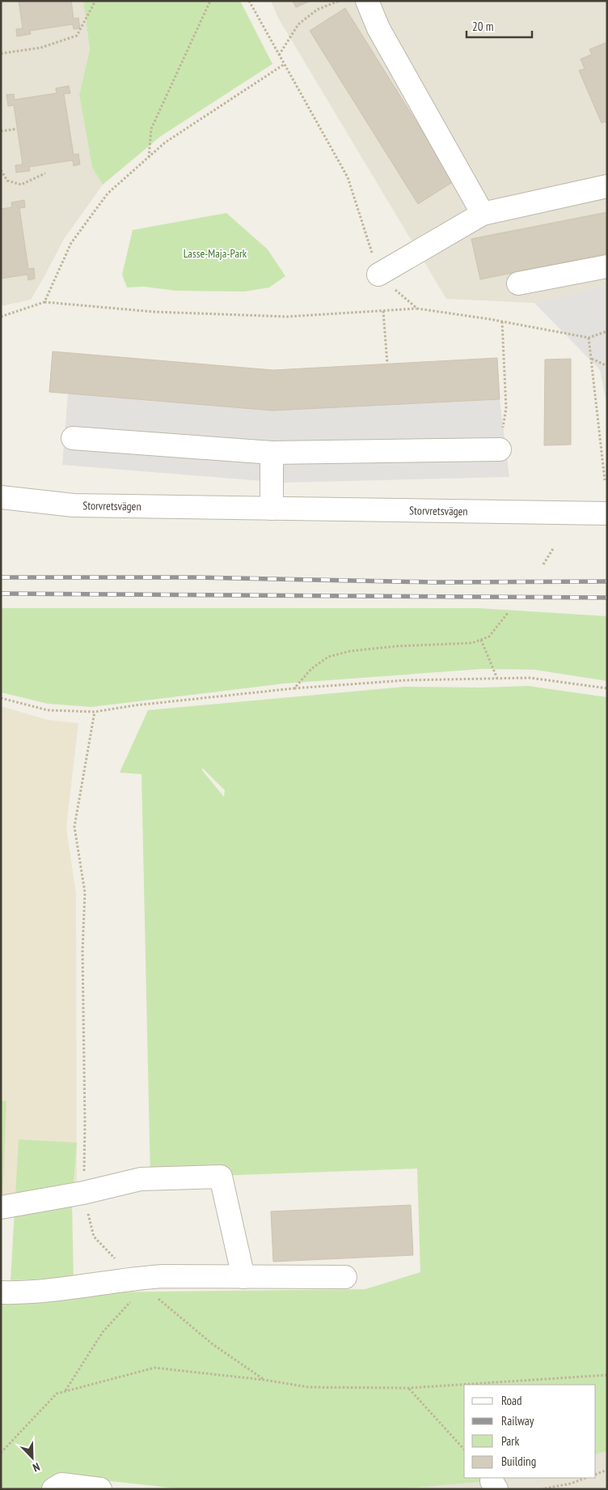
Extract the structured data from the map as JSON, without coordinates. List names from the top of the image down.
{
  "streets": {
    "street": ["Storvretsvägen"]
  },
  "parks": ["Lasse-Maja-Park"],
  "legend": [
    "Road",
    "Railway",
    "Park",
    "Building"
  ],
  "scale_bar": "20 m",
  "north": "bottom right"
}
